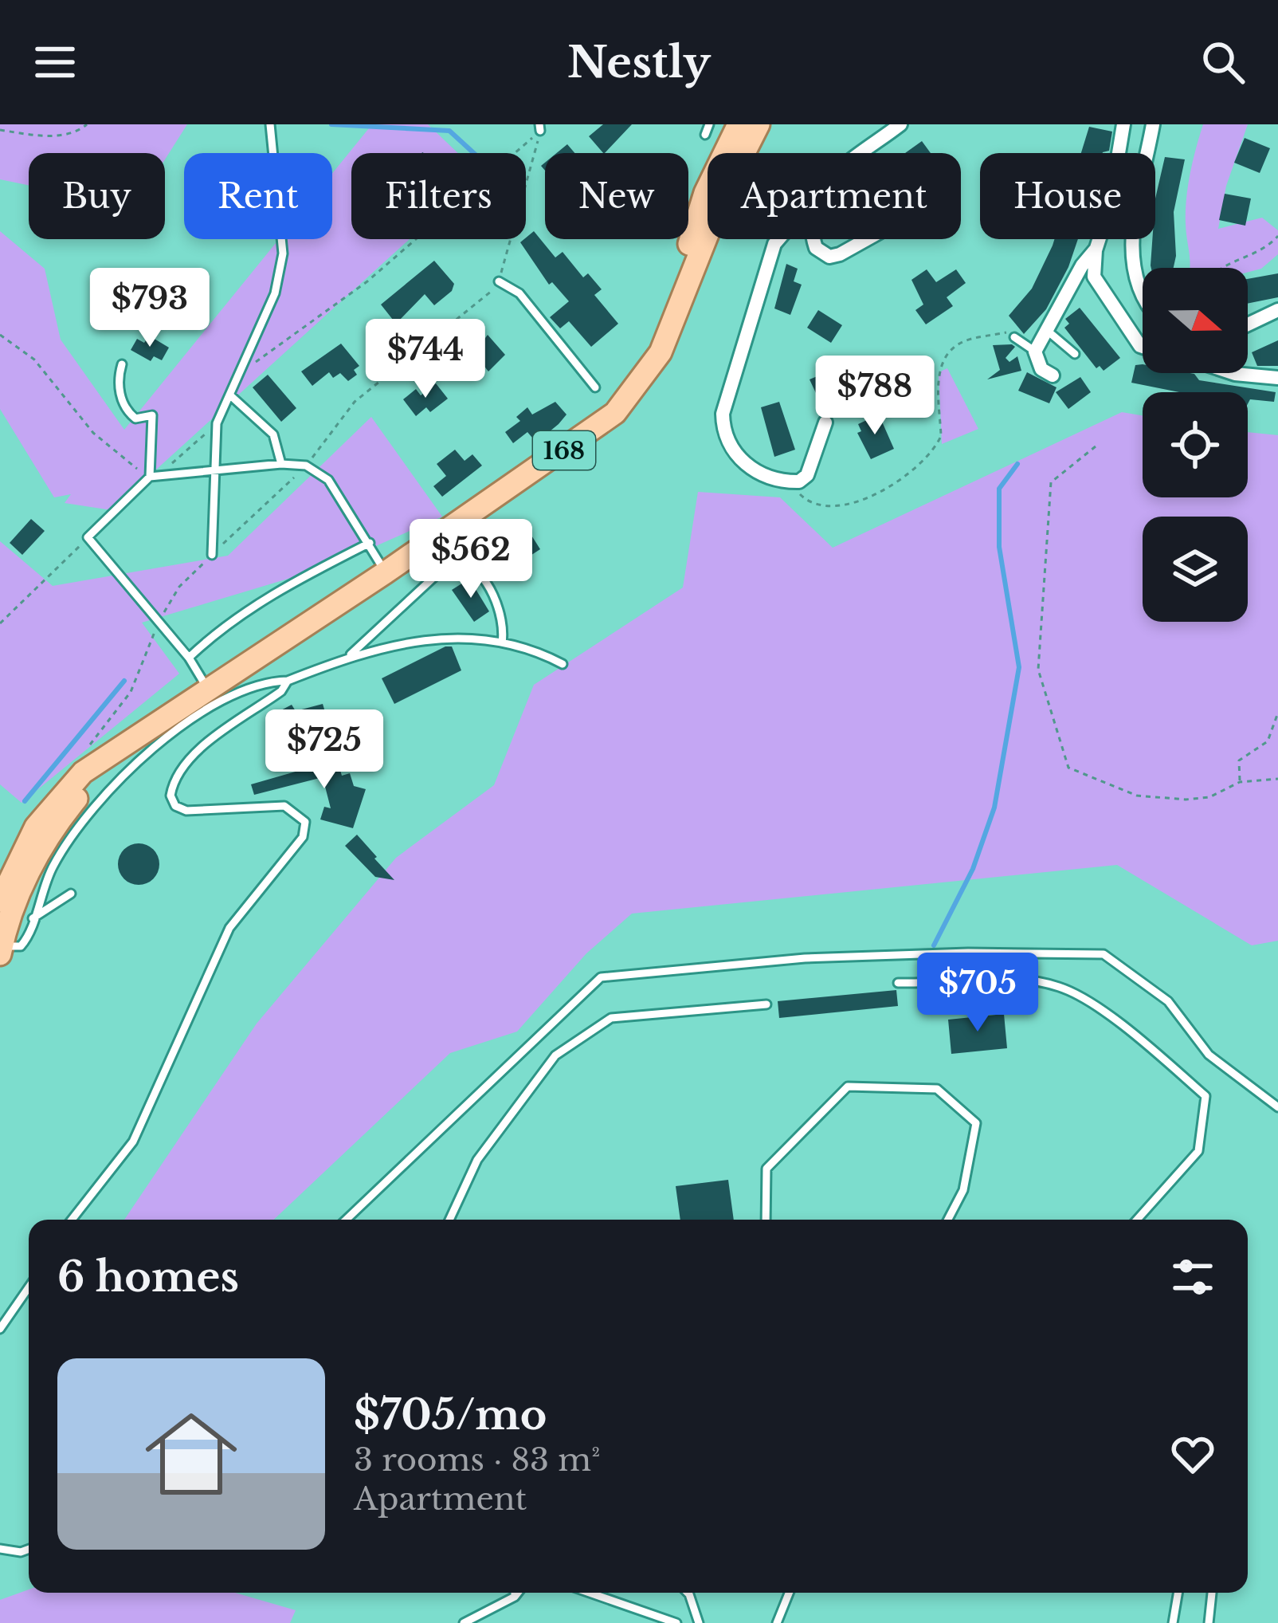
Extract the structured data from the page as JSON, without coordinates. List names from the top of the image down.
{
  "streets": {
    "main road": ["168"]
  },
  "north": "right",
  "page": {
    "header": "Nestly",
    "chip": [
      "Buy",
      "Rent",
      "Filters",
      "New",
      "Apartment",
      "House"
    ],
    "price": [
      "$793",
      "$744",
      "$788",
      "$562",
      "$725",
      "$705"
    ],
    "heading": "6 homes",
    "list": [
      {
        "name": "$705/mo",
        "note": "3 rooms · 83 m² · Apartment"
      }
    ]
  }
}
